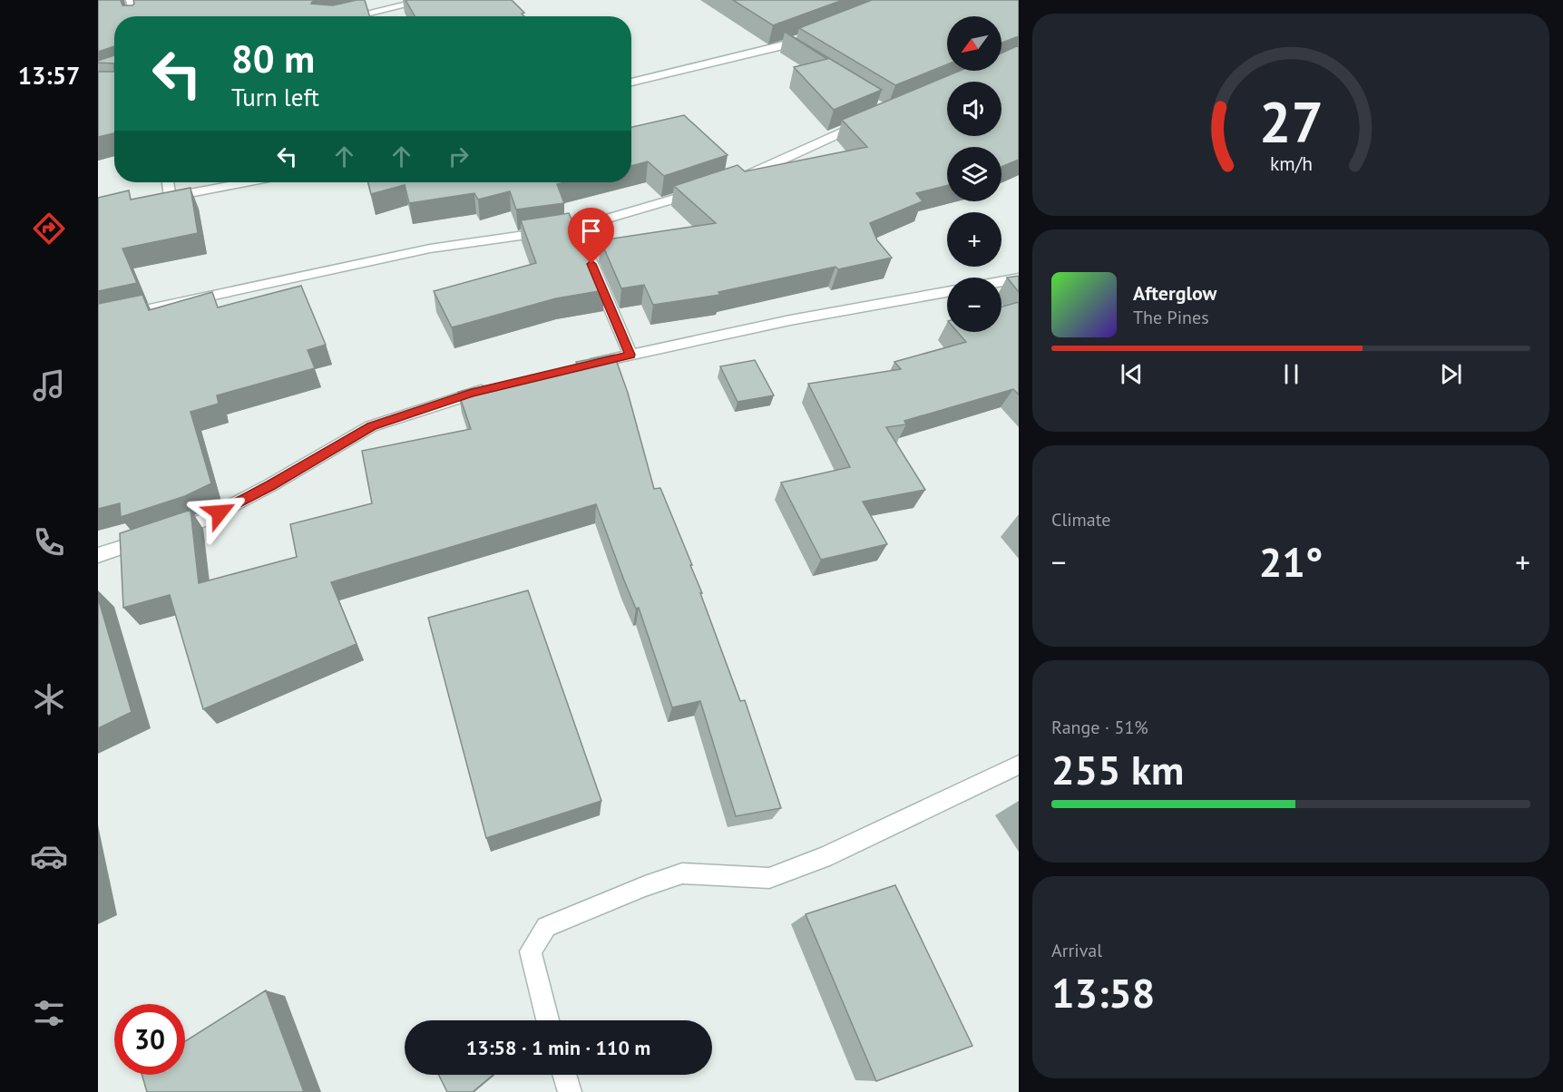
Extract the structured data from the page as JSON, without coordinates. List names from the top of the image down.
{
  "north": "bottom left",
  "page": {
    "tabs": "13:57",
    "map_buttons": ["+", "−"],
    "turn": ["80 m", "Turn left"],
    "song": ["Afterglow", "The Pines"],
    "tile": [
      "Climate",
      ["Range · 51%", "255 km"],
      ["Arrival", "13:58"]
    ],
    "heat": ["−", "21°", "+"],
    "limit": "30",
    "trip": "13:58 · 1 min · 110 m",
    "gauge": ["27", "km/h"]
  }
}
